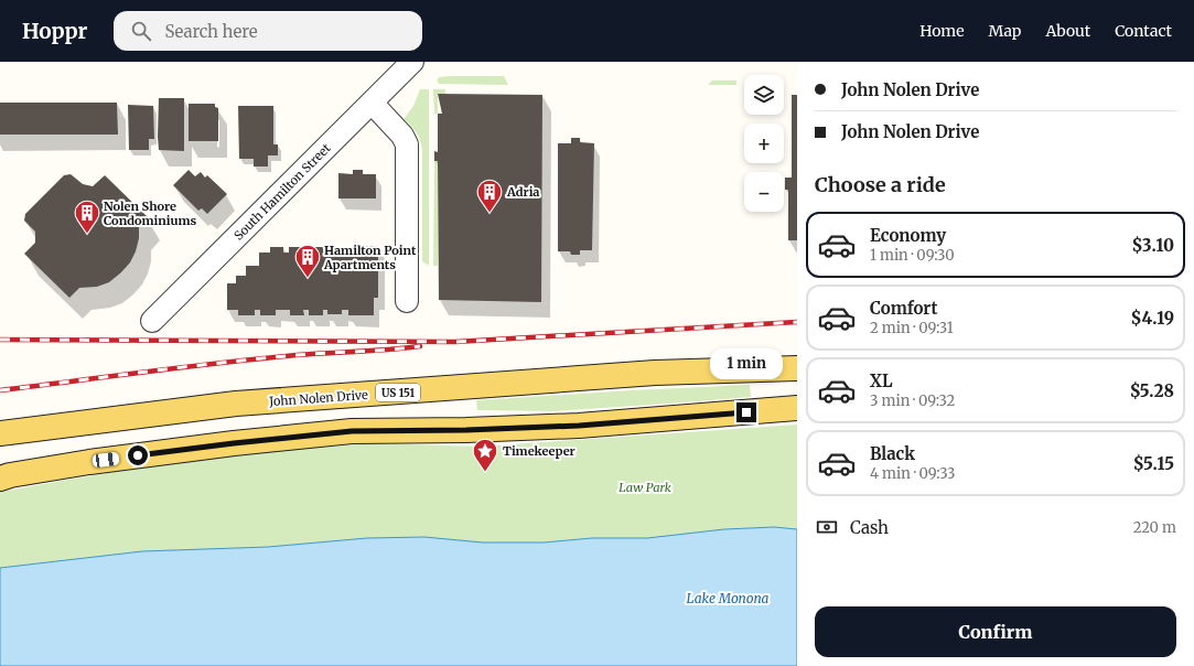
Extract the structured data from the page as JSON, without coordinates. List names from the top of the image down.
{
  "streets": {
    "main road": ["US 151", "John Nolen Drive"],
    "street": ["South Hamilton Street"]
  },
  "water": ["Lake Monona"],
  "parks": ["Law Park"],
  "places": {
    "building": ["Adria", "Nolen Shore Condominiums", "Hamilton Point Apartments"],
    "place": ["Timekeeper"]
  },
  "page": {
    "header": "Hoppr",
    "search": "Search here",
    "nav": [
      "Home",
      "Map",
      "About",
      "Contact"
    ],
    "banner": ["John Nolen Drive", "John Nolen Drive"],
    "map_buttons": ["+", "−"],
    "heading": "Choose a ride",
    "list": [
      {
        "name": "Economy",
        "note": "1 min · 09:30",
        "value": "$3.10"
      },
      {
        "name": "Comfort",
        "note": "2 min · 09:31",
        "value": "$4.19"
      },
      {
        "name": "XL",
        "note": "3 min · 09:32",
        "value": "$5.28"
      },
      {
        "name": "Black",
        "note": "4 min · 09:33",
        "value": "$5.15"
      }
    ],
    "bubble": "1 min",
    "pay": ["Cash", "220 m"],
    "buttons": "Confirm"
  }
}
